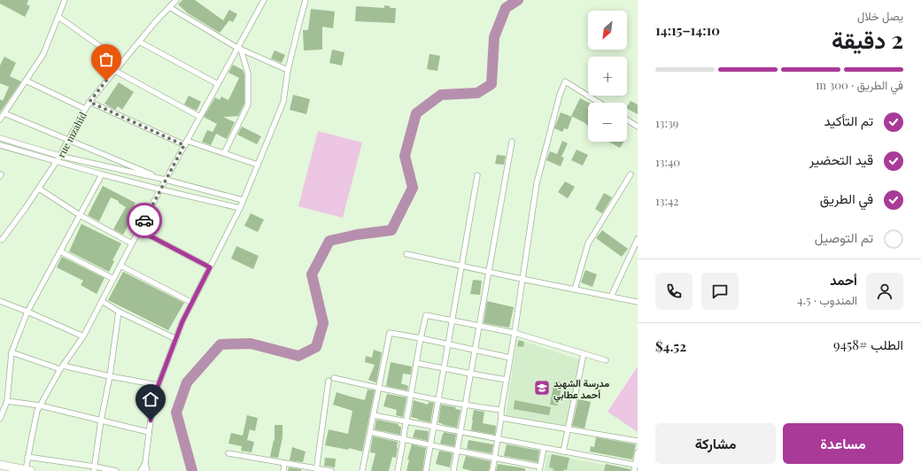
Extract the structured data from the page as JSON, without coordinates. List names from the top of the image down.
{
  "streets": {
    "street": ["rue mzahid"]
  },
  "places": {
    "school or university": ["مدرسة الشهيد أحمد عطابي"]
  },
  "north": "bottom left",
  "page": {
    "heading": ["2 دقيقة", "يصل خلال", "14:10–14:15"],
    "panel": [
      "أحمد",
      "المندوب · 4.5",
      "الطلب #9458",
      "$4.52"
    ],
    "map_buttons": ["+", "−"],
    "bar": "في الطريق · 300 m",
    "list": [
      ["تم التأكيد", "13:39"],
      ["قيد التحضير", "13:40"],
      ["في الطريق", "13:42"],
      "تم التوصيل"
    ],
    "buttons": ["مساعدة", "مشاركة"]
  }
}
